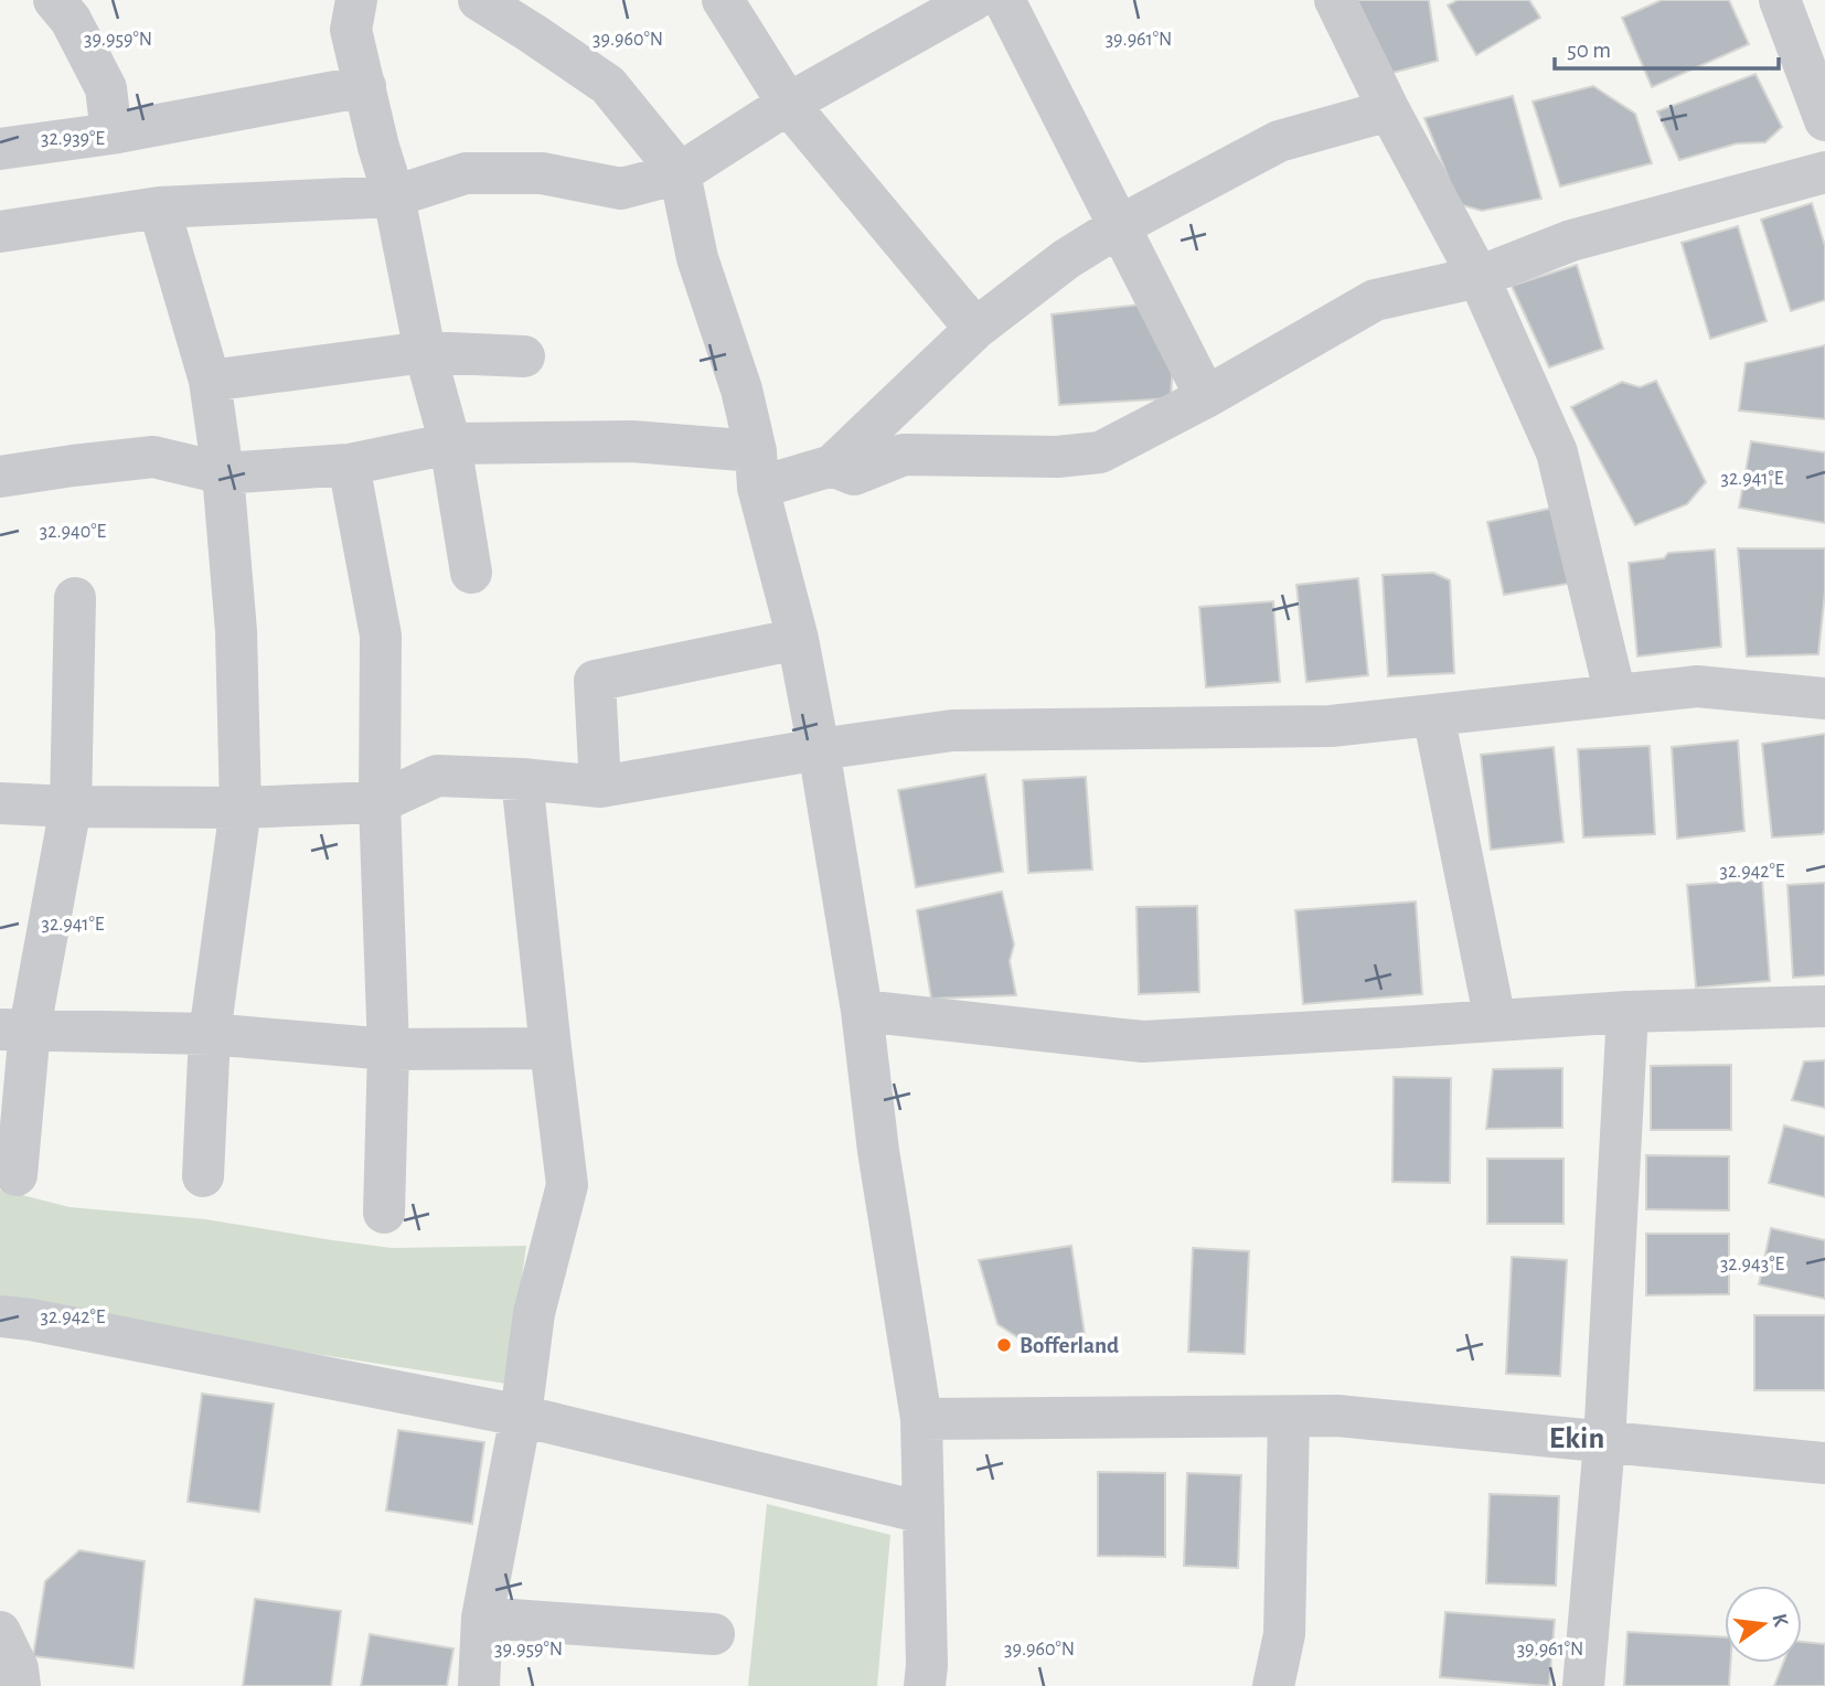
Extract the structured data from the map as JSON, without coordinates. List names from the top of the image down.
{
  "districts": ["Ekin"],
  "places": ["Bofferland"],
  "scale_bar": "50 m",
  "north": "right",
  "coordinates": [
    "39.959°N",
    "39.960°N",
    "39.961°N",
    "32.939°E",
    "32.941°E",
    "32.940°E",
    "32.942°E",
    "32.943°E"
  ]
}
